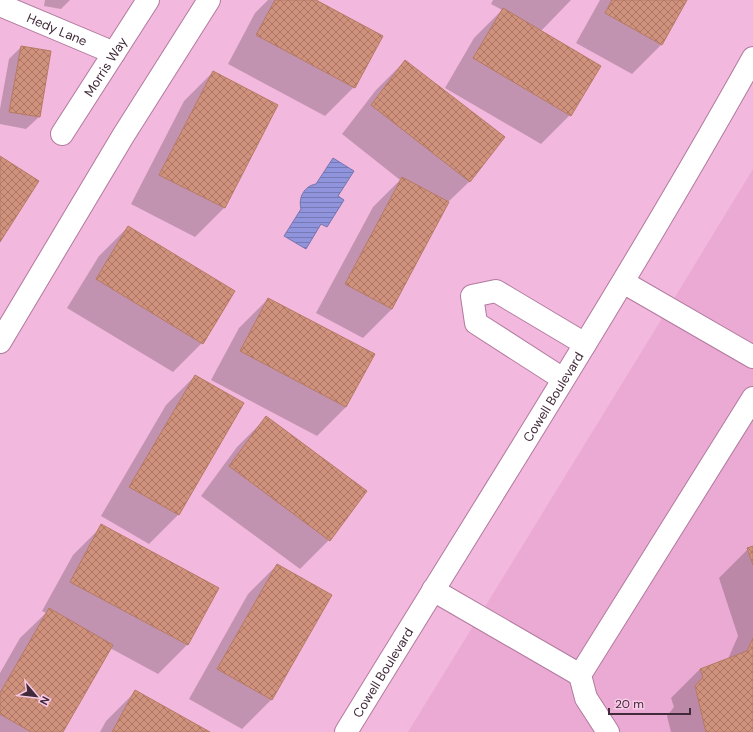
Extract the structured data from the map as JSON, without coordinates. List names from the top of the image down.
{
  "streets": {
    "main road": ["Hedy Lane", "Morris Way", "Cowell Boulevard"]
  },
  "crossings": [
    ["Hedy Lane", "Morris Way"]
  ],
  "scale_bar": "20 m",
  "north": "bottom right"
}
